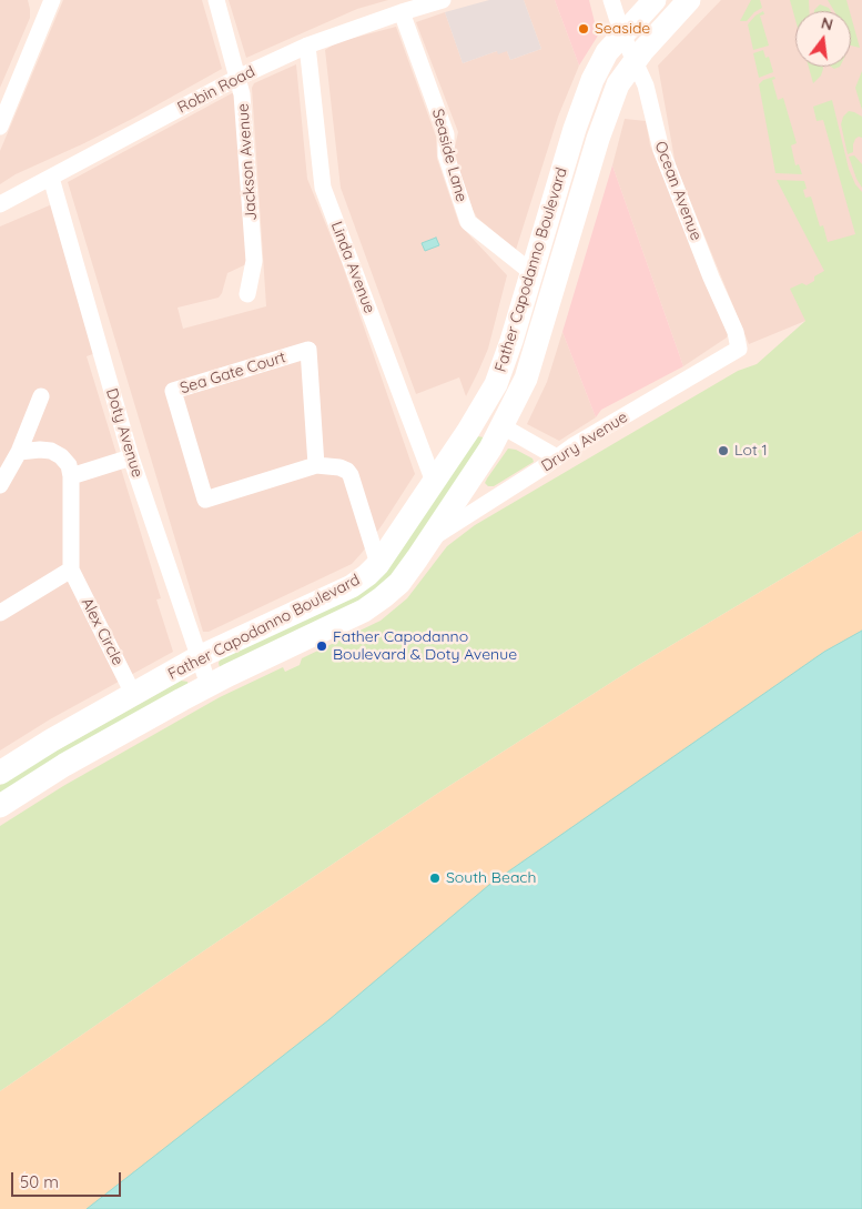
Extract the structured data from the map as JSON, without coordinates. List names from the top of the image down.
{
  "streets": {
    "main road": ["Father Capodanno Boulevard"],
    "street": [
      "Robin Road",
      "Seaside Lane",
      "Jackson Avenue",
      "Ocean Avenue",
      "Linda Avenue",
      "Sea Gate Court",
      "Doty Avenue",
      "Drury Avenue",
      "Alex Circle"
    ]
  },
  "crossings": [
    ["Robin Road", "Seaside Lane"],
    ["Robin Road", "Jackson Avenue"],
    ["Robin Road", "Linda Avenue"],
    ["Robin Road", "Doty Avenue"],
    ["Seaside Lane", "Father Capodanno Boulevard"],
    ["Ocean Avenue", "Father Capodanno Boulevard"],
    ["Ocean Avenue", "Drury Avenue"],
    ["Linda Avenue", "Father Capodanno Boulevard"],
    ["Father Capodanno Boulevard", "Sea Gate Court"],
    ["Father Capodanno Boulevard", "Doty Avenue"],
    ["Father Capodanno Boulevard", "Drury Avenue"],
    ["Father Capodanno Boulevard", "Alex Circle"]
  ],
  "places": [
    "Seaside",
    "Lot 1",
    "Father Capodanno Boulevard & Doty Avenue",
    "South Beach"
  ],
  "scale_bar": "50 m",
  "north": "top"
}
